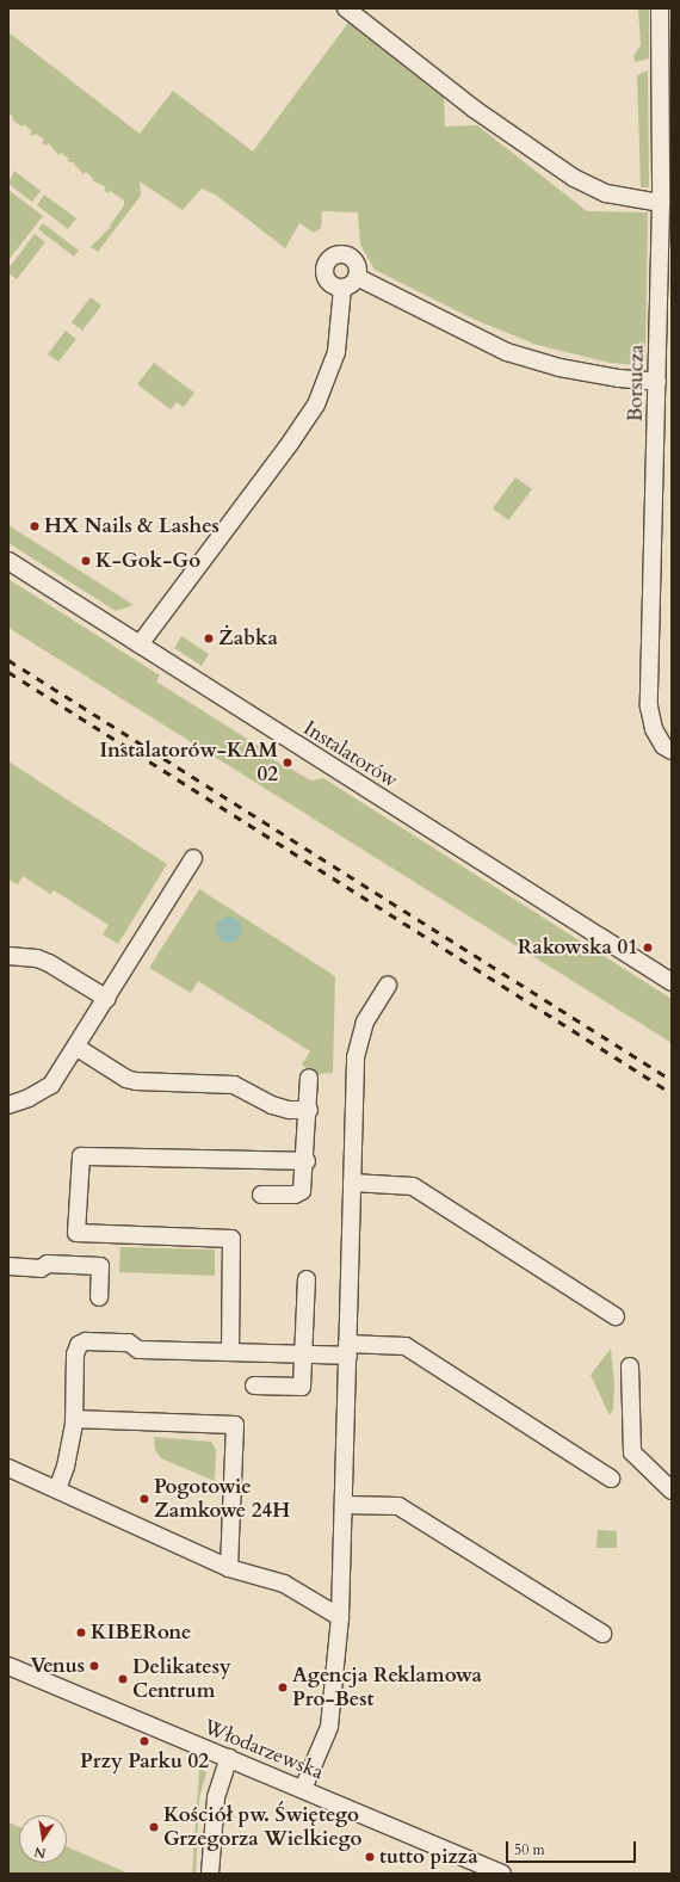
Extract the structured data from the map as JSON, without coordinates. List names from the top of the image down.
{
  "streets": {
    "street": ["Borsucza", "Instalatorów", "Włodarzewska"]
  },
  "places": [
    "HX Nails & Lashes",
    "K-Gok-Go",
    "Żabka",
    "Instalatorów-KAM 02",
    "Rakowska 01",
    "Pogotowie Zamkowe 24H",
    "KIBERone",
    "Venus",
    "Delikatesy Centrum",
    "Agencja Reklamowa Pro-Best",
    "Przy Parku 02",
    "Kościół pw. Świętego Grzegorza Wielkiego",
    "tutto pizza"
  ],
  "scale_bar": "50 m",
  "north": "bottom"
}
